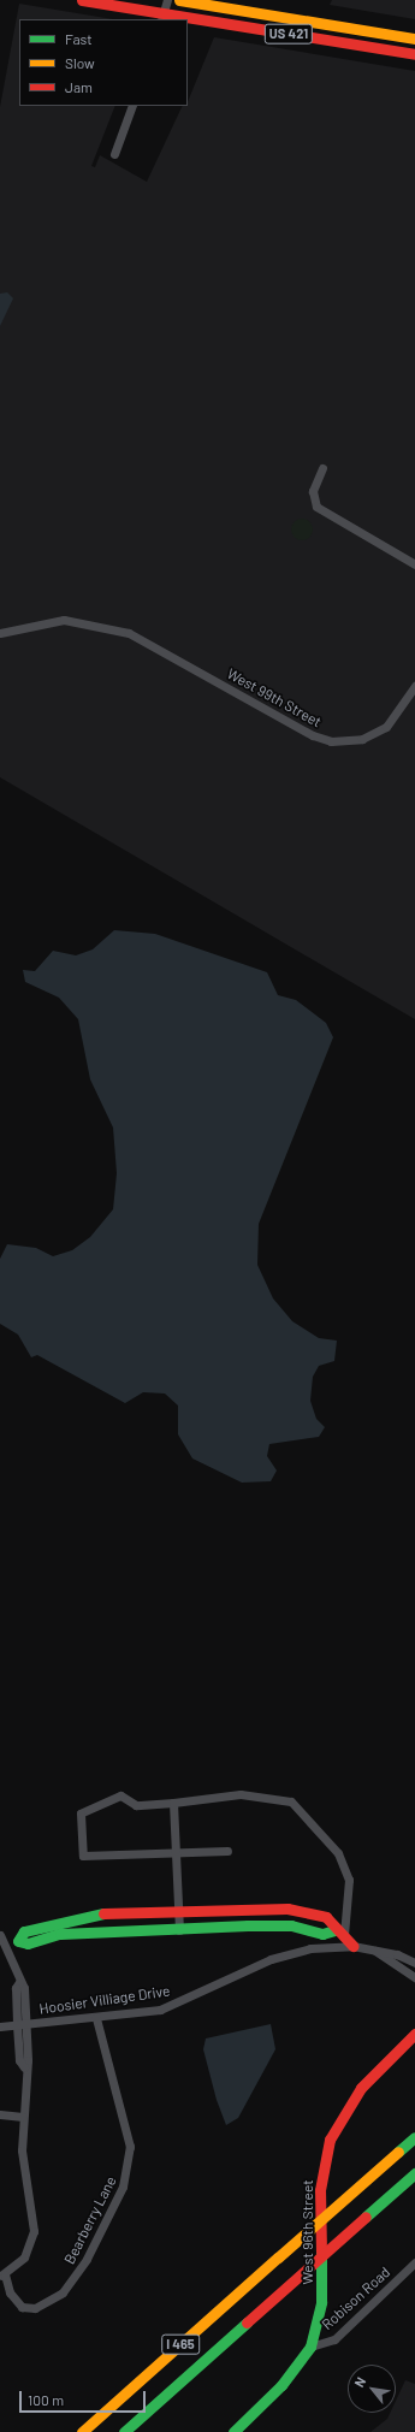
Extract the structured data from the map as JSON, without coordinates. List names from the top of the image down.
{
  "streets": {
    "main road": ["US 421", "West 96th Street", "I 465"],
    "street": [
      "West 99th Street",
      "Hoosier Villiage Drive",
      "Bearberry Lane",
      "Robison Road"
    ]
  },
  "crossings": [
    ["Hoosier Villiage Drive", "Bearberry Lane"],
    ["West 96th Street", "Robison Road"]
  ],
  "legend": ["Fast", "Slow", "Jam"],
  "scale_bar": "100 m",
  "north": "top left"
}
